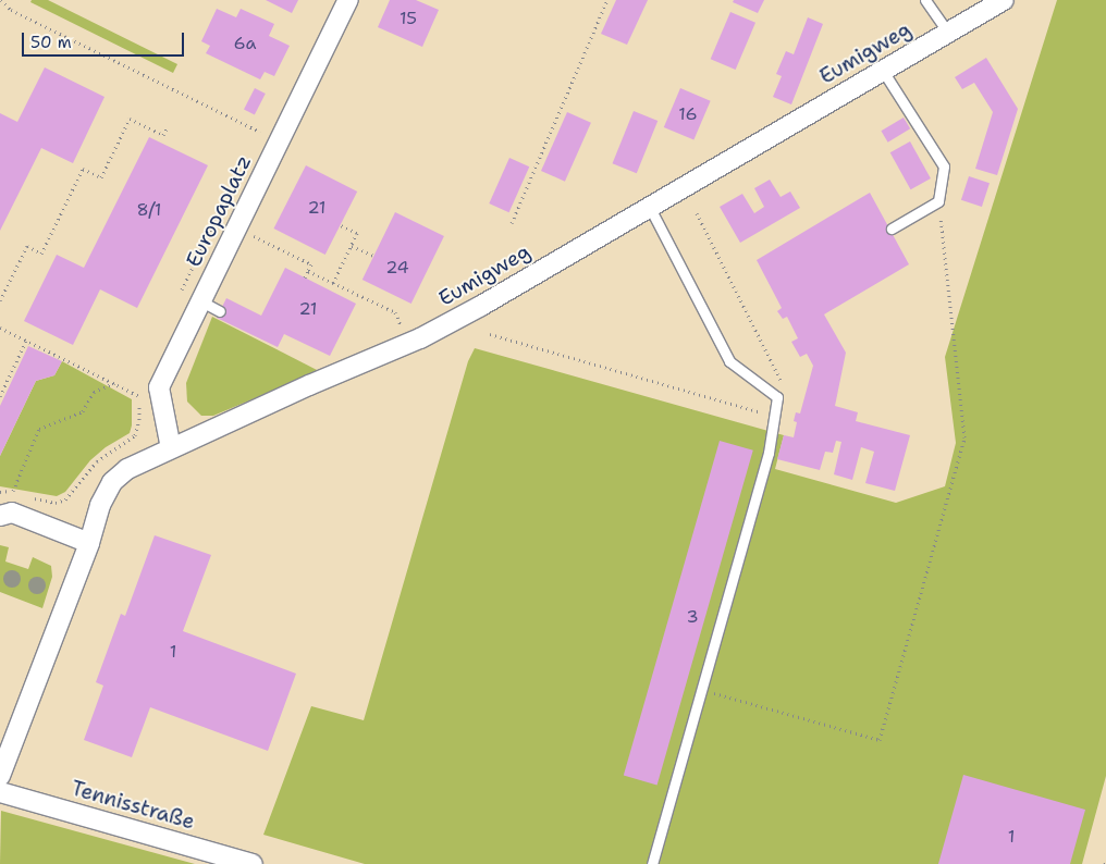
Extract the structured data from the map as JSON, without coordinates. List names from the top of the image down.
{
  "streets": {
    "street": ["Eumigweg", "Europaplatz", "Tennisstraße"]
  },
  "crossings": [
    ["Eumigweg", "Europaplatz"]
  ],
  "house_numbers": [
    "15",
    "6a",
    "16",
    "21",
    "8/1",
    "24",
    "21",
    "3",
    "1",
    "1"
  ],
  "scale_bar": "50 m"
}
